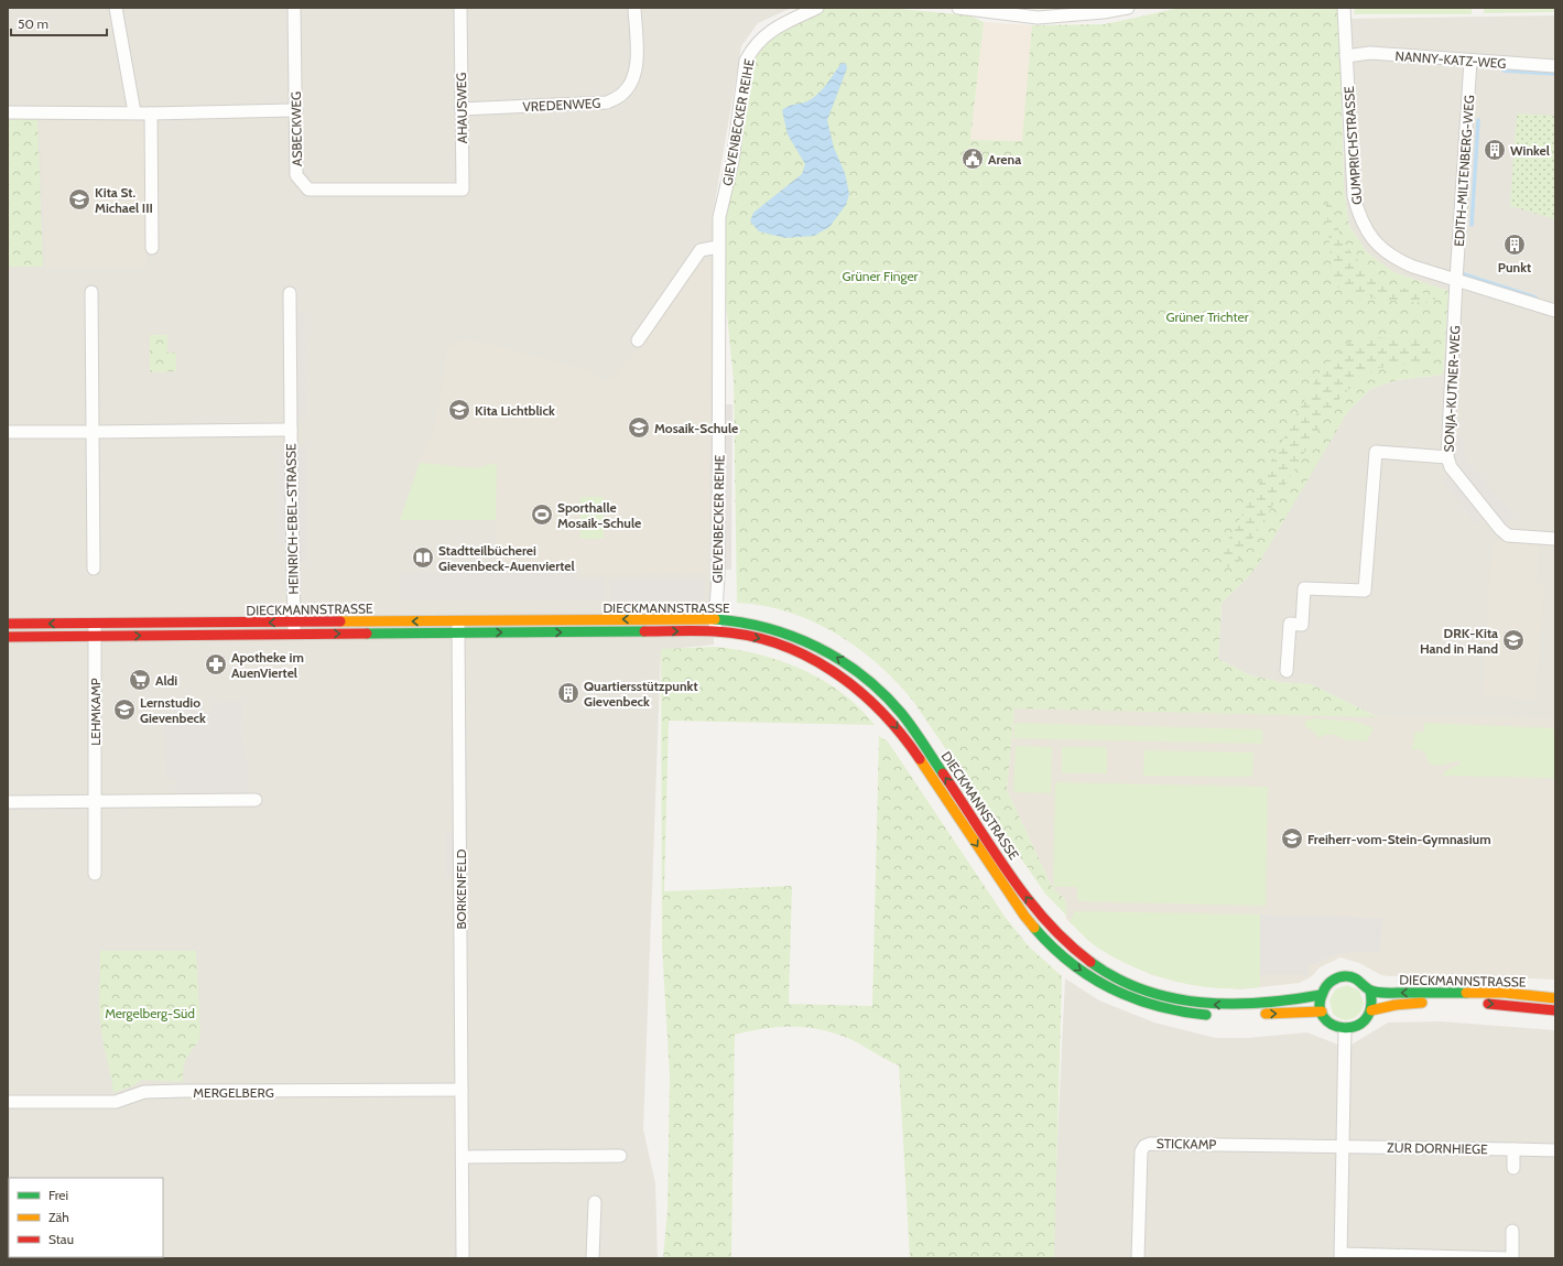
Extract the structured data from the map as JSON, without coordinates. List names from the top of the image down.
{
  "streets": {
    "street": [
      "NANNY-KATZ-WEG",
      "VREDENWEG",
      "AHAUSWEG",
      "GIEVENBECKER REIHE",
      "ASBECKWEG",
      "GUMPRICHSTRASSE",
      "EDITH-MILTENBERG-WEG",
      "SONJA-KUTNER-WEG",
      "HEINRICH-EBEL-STRASSE",
      "DIECKMANNSTRASSE",
      "LEHMKAMP",
      "BORKENFELD",
      "MERGELBERG",
      "STICKAMP",
      "ZUR DORNHIEGE"
    ]
  },
  "crossings": [
    ["NANNY-KATZ-WEG", "GUMPRICHSTRASSE"],
    ["NANNY-KATZ-WEG", "EDITH-MILTENBERG-WEG"],
    ["VREDENWEG", "AHAUSWEG"],
    ["AHAUSWEG", "ASBECKWEG"],
    ["GIEVENBECKER REIHE", "DIECKMANNSTRASSE"],
    ["GUMPRICHSTRASSE", "EDITH-MILTENBERG-WEG"],
    ["GUMPRICHSTRASSE", "SONJA-KUTNER-WEG"],
    ["EDITH-MILTENBERG-WEG", "SONJA-KUTNER-WEG"],
    ["HEINRICH-EBEL-STRASSE", "DIECKMANNSTRASSE"],
    ["DIECKMANNSTRASSE", "LEHMKAMP"],
    ["DIECKMANNSTRASSE", "BORKENFELD"],
    ["BORKENFELD", "MERGELBERG"],
    ["STICKAMP", "ZUR DORNHIEGE"]
  ],
  "parks": ["Grüner Finger", "Grüner Trichter", "Mergelberg-Süd"],
  "places": {
    "building": ["Winkel", "Punkt", "Quartiersstützpunkt Gievenbeck"],
    "public building": ["Arena"],
    "school or university": [
      "Kita St. Michael III",
      "Kita Lichtblick",
      "Mosaik-Schule",
      "DRK-Kita Hand in Hand",
      "Lernstudio Gievenbeck",
      "Freiherr-vom-Stein-Gymnasium"
    ],
    "sports": ["Sporthalle Mosaik-Schule"],
    "library": ["Stadtteilbücherei Gievenbeck-Auenviertel"],
    "pharmacy": ["Apotheke im AuenViertel"],
    "supermarket": ["Aldi"]
  },
  "legend": ["Frei", "Zäh", "Stau"],
  "scale_bar": "50 m"
}
